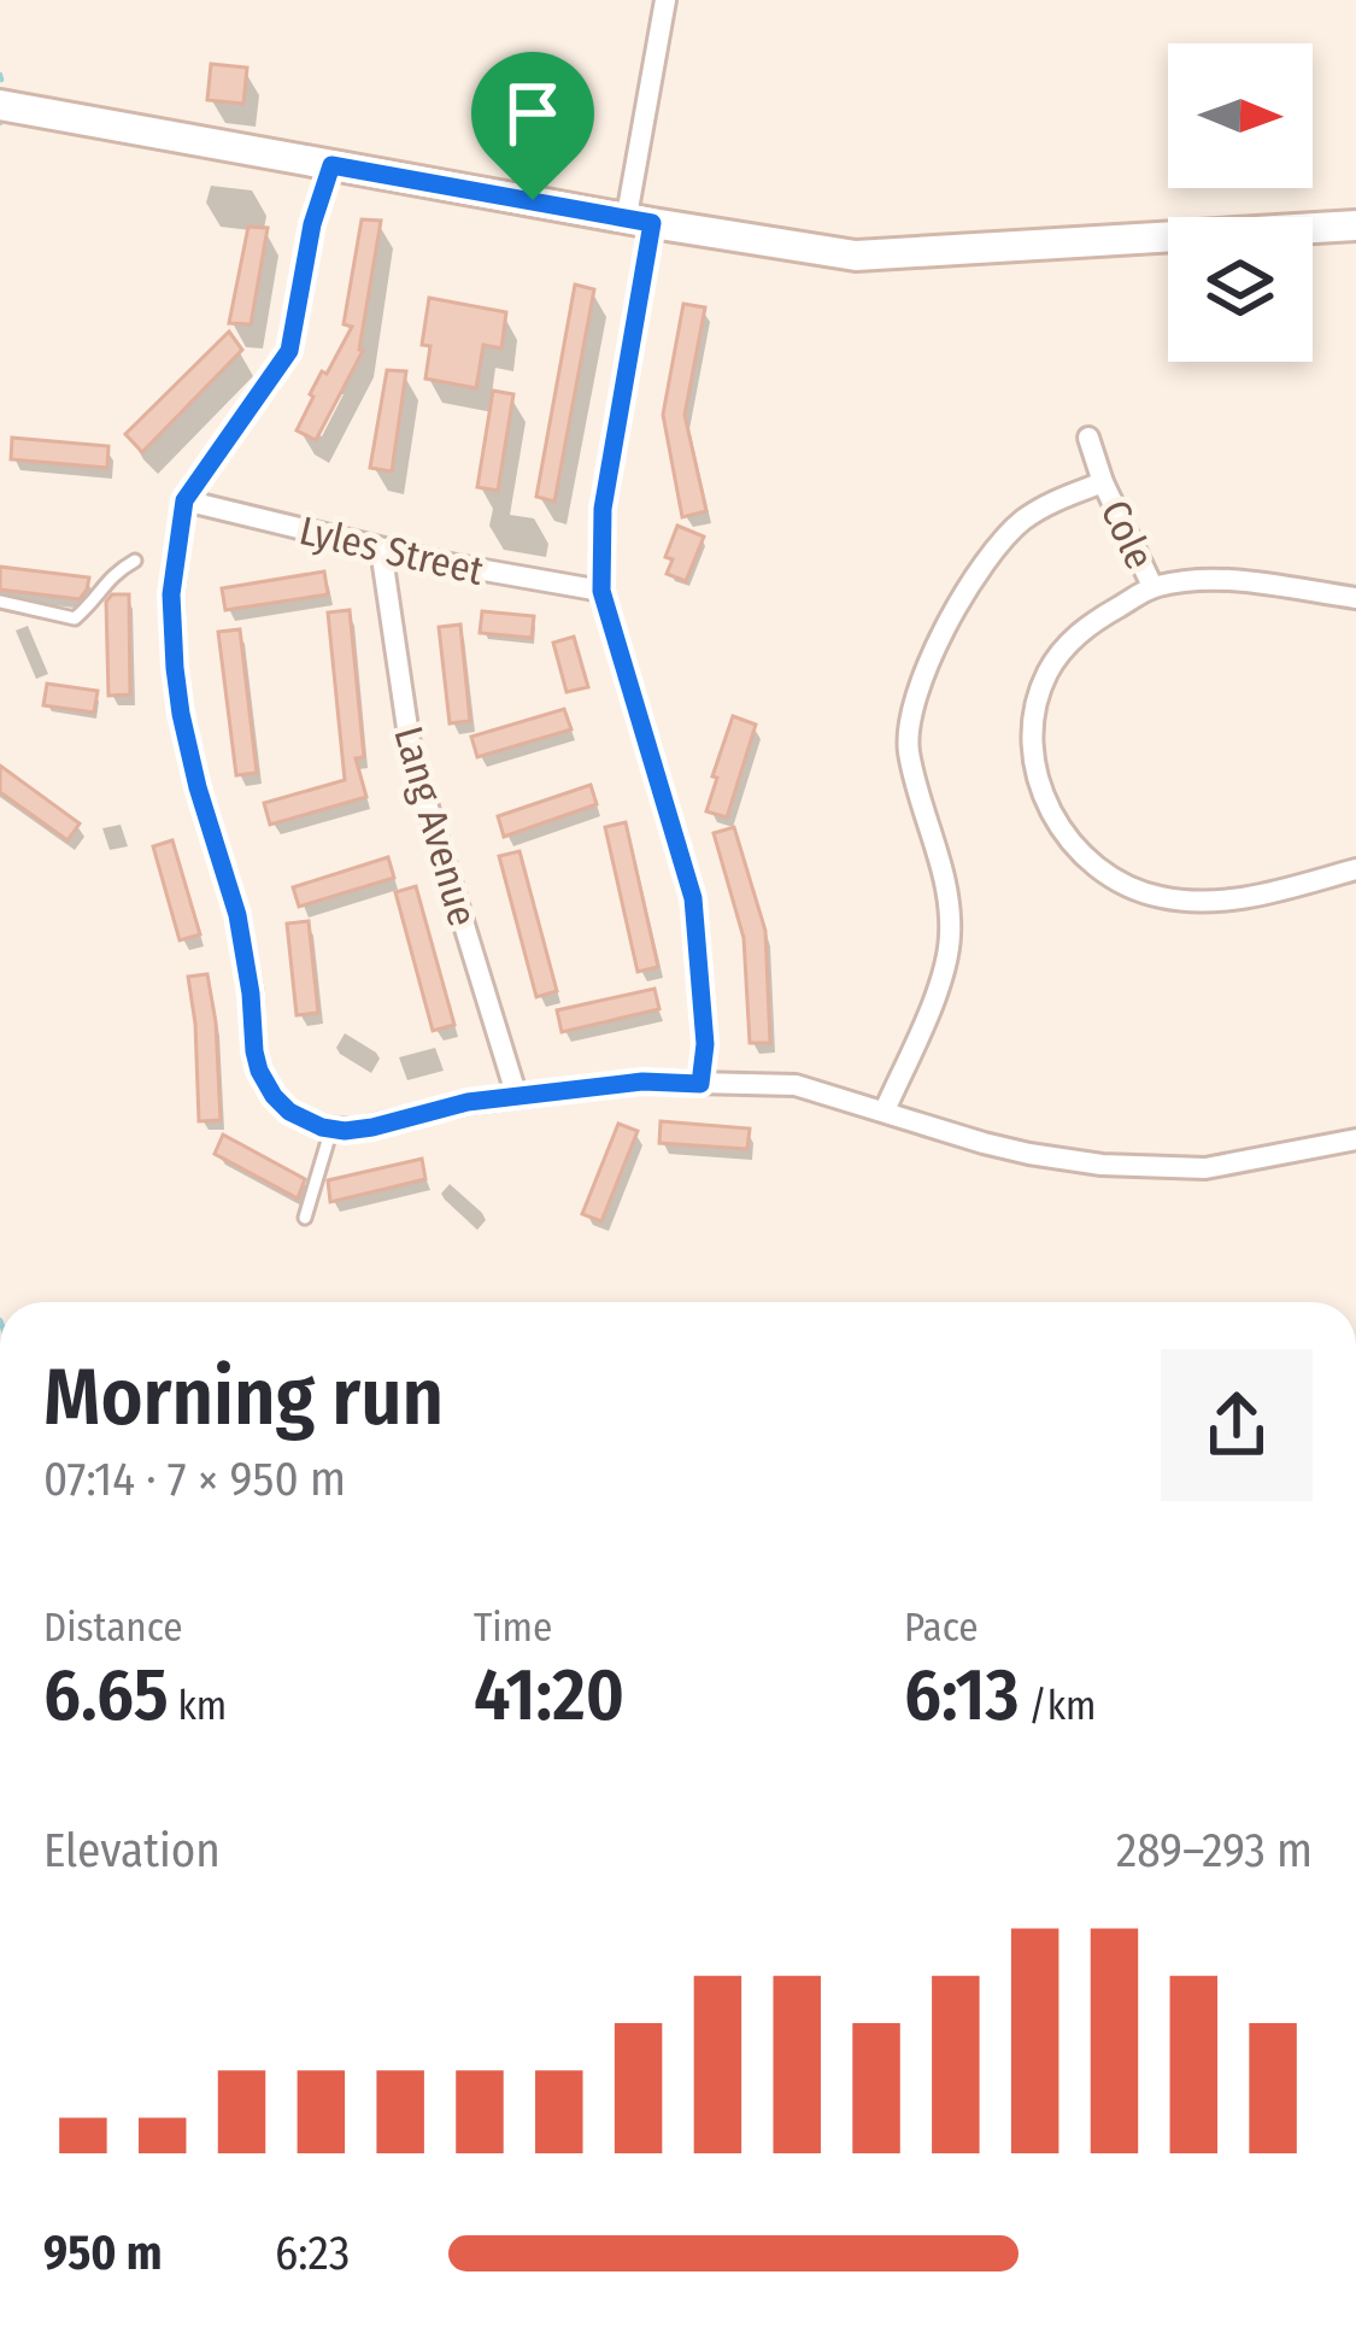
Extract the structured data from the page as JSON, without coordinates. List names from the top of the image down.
{
  "streets": {
    "street": ["Cole", "Lyles Street", "Lang Avenue"]
  },
  "crossings": [
    ["Lyles Street", "Lang Avenue"]
  ],
  "north": "right",
  "page": {
    "heading": ["Morning run", "07:14 · 7 × 950 m"],
    "stats": [
      ["Distance", "6.65 km"],
      ["Time", "41:20"],
      ["Pace", "6:13 /km"]
    ],
    "chart": ["Elevation", "289–293 m"],
    "list": [
      {
        "name": "950 m",
        "note": "6:23"
      }
    ]
  }
}
